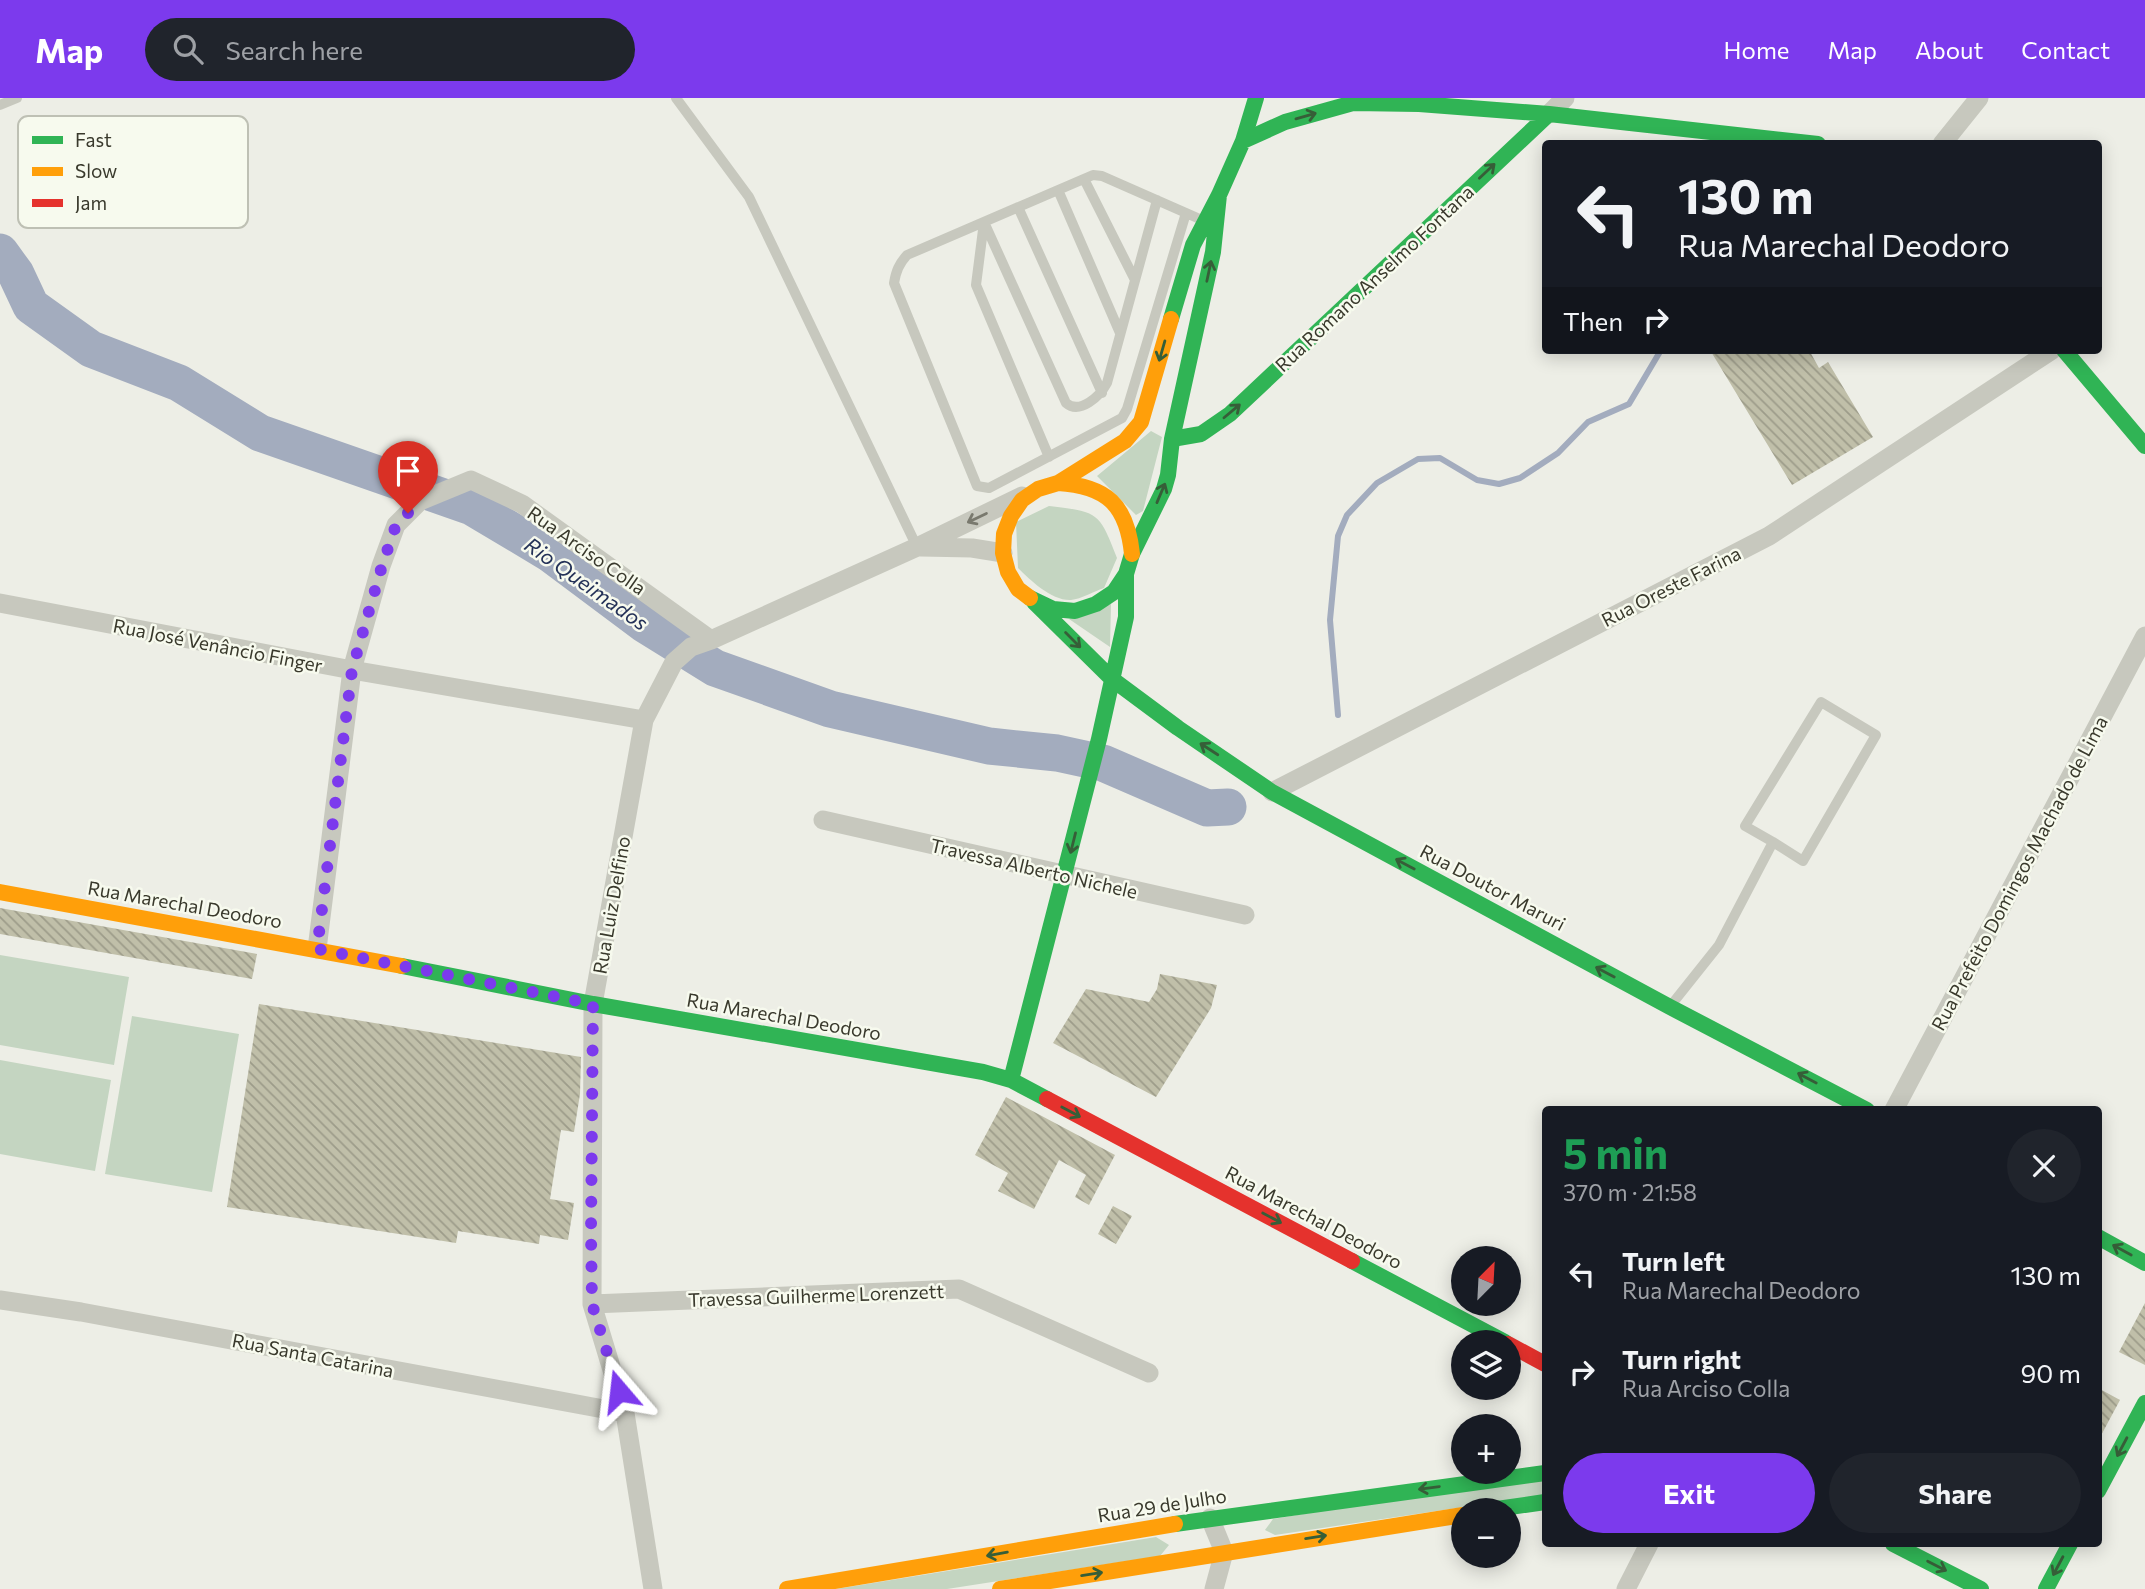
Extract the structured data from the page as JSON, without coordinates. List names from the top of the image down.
{
  "streets": {
    "main road": [
      "Rua Romano Anselmo Fontana",
      "Rua Doutor Maruri",
      "Rua Marechal Deodoro",
      "Rua 29 de Julho"
    ],
    "street": [
      "Rua Arciso Colla",
      "Rua Oreste Farina",
      "Rua José Venâncio Finger",
      "Travessa Alberto Nichele",
      "Rua Prefeito Domingos Machado de Lima",
      "Rua Luiz Delfino",
      "Travessa Guilherme Lorenzett",
      "Rua Santa Catarina"
    ]
  },
  "crossings": [
    ["Rua Arciso Colla", "Rua José Venâncio Finger"],
    ["Rua Arciso Colla", "Rua Marechal Deodoro"],
    ["Rua Arciso Colla", "Rua Luiz Delfino"],
    ["Rua Oreste Farina", "Rua Doutor Maruri"],
    ["Rua José Venâncio Finger", "Rua Luiz Delfino"],
    ["Rua Marechal Deodoro", "Rua Luiz Delfino"],
    ["Rua Luiz Delfino", "Travessa Guilherme Lorenzett"],
    ["Rua Luiz Delfino", "Rua Santa Catarina"]
  ],
  "one_way": ["Rua Romano Anselmo Fontana"],
  "water": ["Rio Queimados"],
  "legend": ["Fast", "Slow", "Jam"],
  "north": "top right",
  "page": {
    "header": "Map",
    "search": "Search here",
    "nav": [
      "Home",
      "Map",
      "About",
      "Contact"
    ],
    "turn": ["130 m", "Rua Marechal Deodoro"],
    "then": "Then",
    "heading": ["5 min", "370 m · 21:58"],
    "list": [
      {
        "name": "Turn left",
        "note": "Rua Marechal Deodoro",
        "value": "130 m"
      },
      {
        "name": "Turn right",
        "note": "Rua Arciso Colla",
        "value": "90 m"
      }
    ],
    "map_buttons": ["+", "−"],
    "buttons": ["Exit", "Share"]
  }
}
